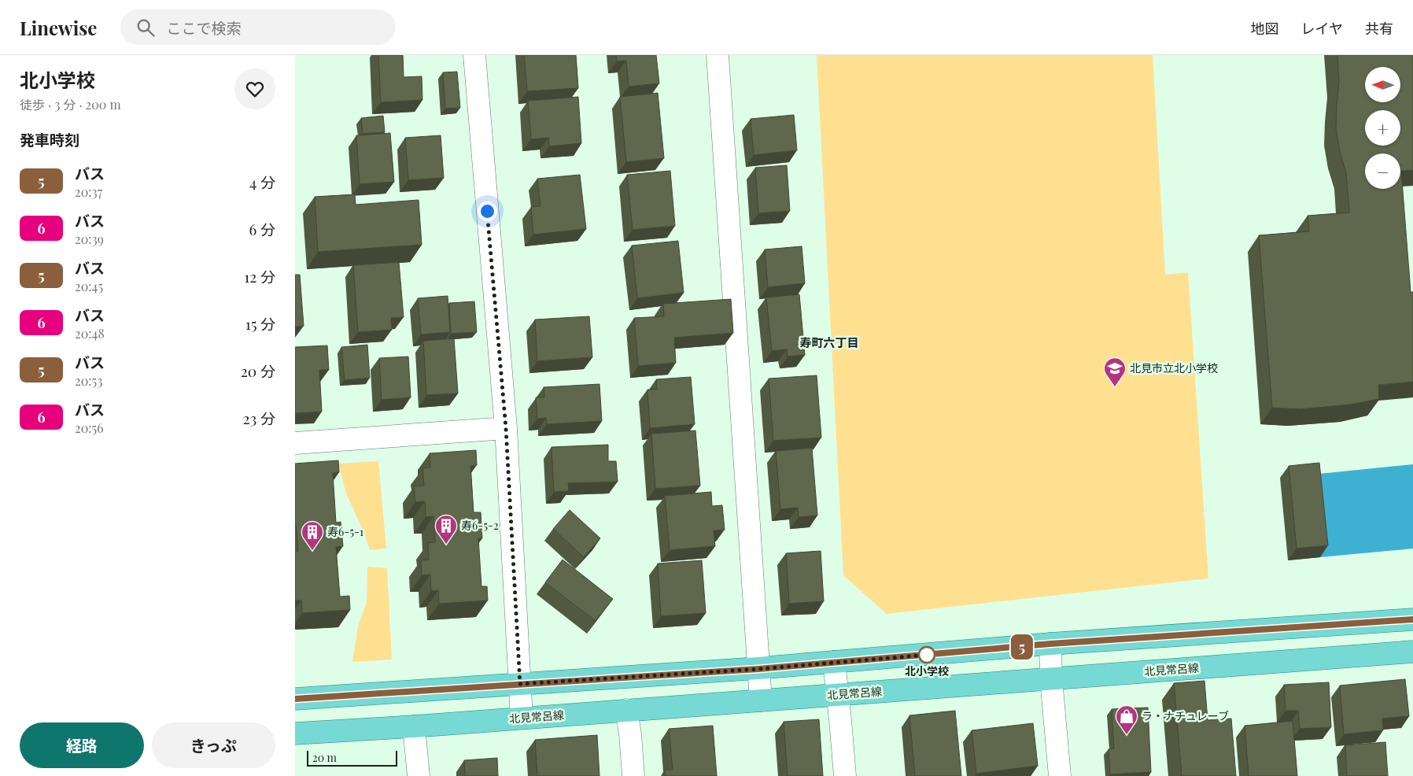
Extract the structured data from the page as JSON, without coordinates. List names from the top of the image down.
{
  "streets": {
    "main road": ["北見常呂線"]
  },
  "districts": ["寿町六丁目"],
  "places": {
    "school or university": ["北見市立北小学校"],
    "building": ["寿6-5-2", "寿6-5-1"],
    "other": ["北小学校"],
    "shop": ["ラ・ナチュレーブ"]
  },
  "lines": ["bus line 5"],
  "scale_bar": "20 m",
  "north": "left",
  "page": {
    "header": "Linewise",
    "search": "ここで検索",
    "nav": ["地図", "レイヤ", "共有"],
    "heading": [
      ["北小学校", "徒歩 · 3 分 · 200 m"],
      "発車時刻"
    ],
    "on_map": "5",
    "map_buttons": ["+", "−"],
    "list": [
      {
        "mark": "5",
        "name": "バス",
        "note": "20:37",
        "value": "4 分"
      },
      {
        "mark": "6",
        "name": "バス",
        "note": "20:39",
        "value": "6 分"
      },
      {
        "mark": "5",
        "name": "バス",
        "note": "20:45",
        "value": "12 分"
      },
      {
        "mark": "6",
        "name": "バス",
        "note": "20:48",
        "value": "15 分"
      },
      {
        "mark": "5",
        "name": "バス",
        "note": "20:53",
        "value": "20 分"
      },
      {
        "mark": "6",
        "name": "バス",
        "note": "20:56",
        "value": "23 分"
      }
    ],
    "buttons": ["経路", "きっぷ"],
    "scale": "20 m"
  }
}
